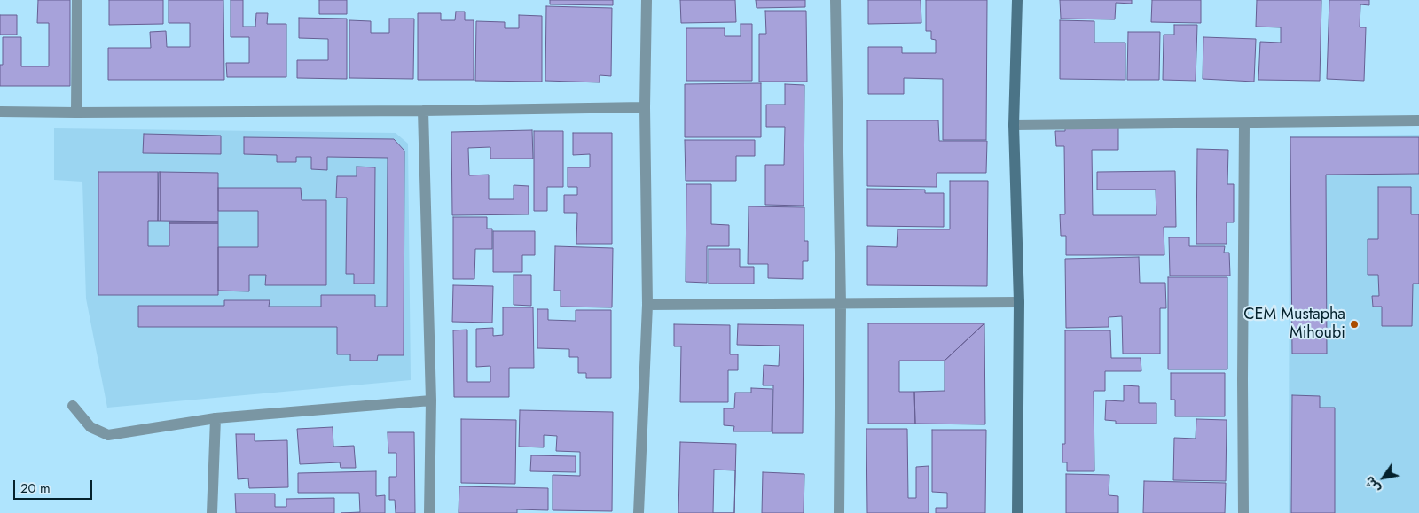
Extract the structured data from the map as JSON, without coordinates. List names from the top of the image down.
{
  "places": ["CEM Mustapha Mihoubi"],
  "scale_bar": "20 m",
  "north": "bottom left"
}
